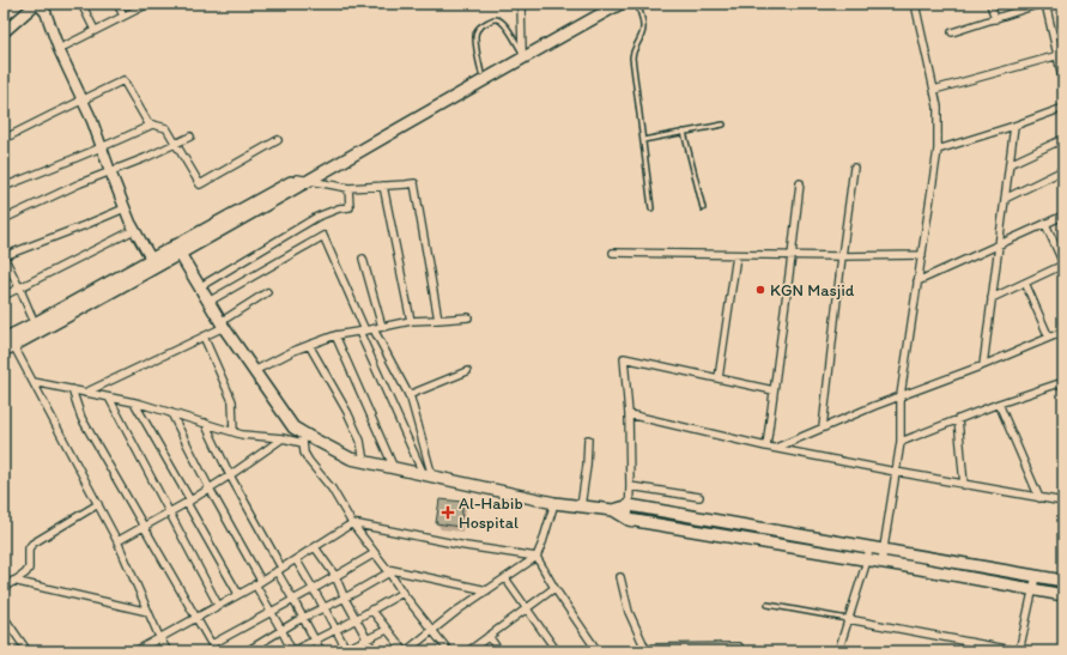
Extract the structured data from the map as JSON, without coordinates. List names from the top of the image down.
{
  "places": {
    "other": ["KGN Masjid"],
    "health": ["Al-Habib Hospital"]
  }
}
